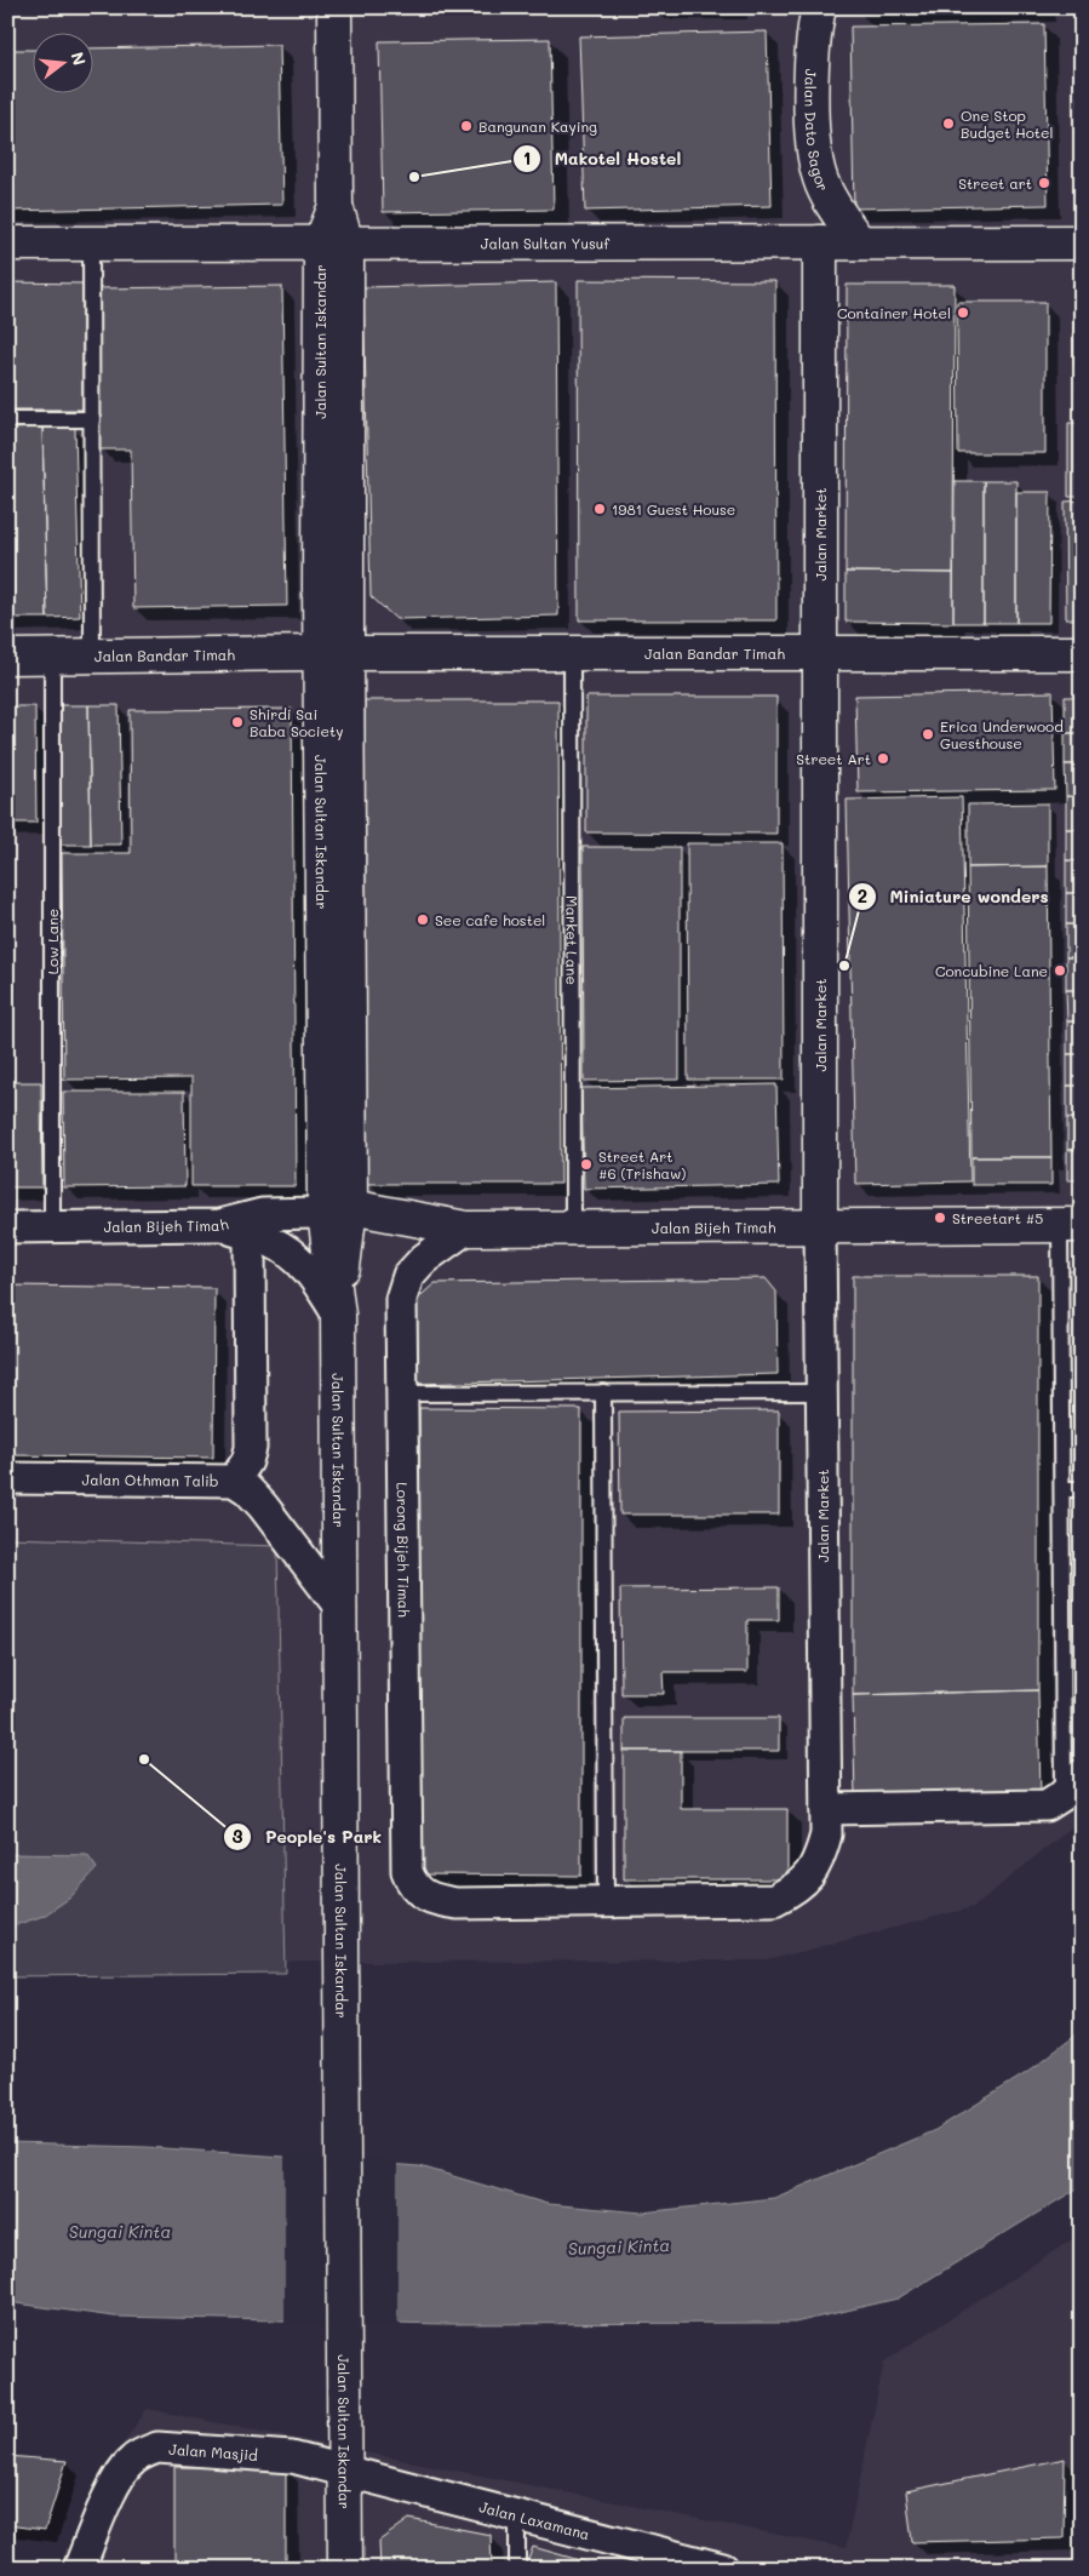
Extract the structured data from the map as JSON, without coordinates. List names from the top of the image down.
{
  "streets": {
    "main road": [
      "Jalan Dato Sagor",
      "Jalan Sultan Yusuf",
      "Jalan Sultan Iskandar",
      "Jalan Market",
      "Jalan Bandar Timah",
      "Jalan Bijeh Timah"
    ],
    "street": [
      "Jalan Othman Talib",
      "Lorong Bijeh Timah",
      "Jalan Masjid",
      "Jalan Laxamana"
    ],
    "lane": ["Market Lane", "Low Lane"]
  },
  "crossings": [
    ["Jalan Dato Sagor", "Jalan Sultan Yusuf"],
    ["Jalan Sultan Yusuf", "Jalan Sultan Iskandar"],
    ["Jalan Sultan Yusuf", "Jalan Market"],
    ["Jalan Sultan Iskandar", "Jalan Bandar Timah"],
    ["Jalan Sultan Iskandar", "Jalan Bijeh Timah"],
    ["Jalan Sultan Iskandar", "Jalan Othman Talib"],
    ["Jalan Sultan Iskandar", "Jalan Masjid"],
    ["Jalan Sultan Iskandar", "Jalan Laxamana"],
    ["Jalan Market", "Jalan Bandar Timah"],
    ["Jalan Market", "Jalan Bijeh Timah"],
    ["Jalan Market", "Lorong Bijeh Timah"],
    ["Jalan Bandar Timah", "Market Lane"],
    ["Jalan Bandar Timah", "Low Lane"],
    ["Market Lane", "Jalan Bijeh Timah"],
    ["Low Lane", "Jalan Bijeh Timah"],
    ["Jalan Bijeh Timah", "Lorong Bijeh Timah"],
    ["Jalan Masjid", "Jalan Laxamana"]
  ],
  "water": ["Sungai Kinta"],
  "places": [
    "One Stop Budget Hotel",
    "Bangunan Kaying",
    "Makotel Hostel",
    "Street art",
    "Container Hotel",
    "1981 Guest House",
    "Shirdi Sai Baba Society",
    "Erica Underwood Guesthouse",
    "Street Art",
    "See cafe hostel",
    "Miniature wonders",
    "Concubine Lane",
    "Street Art #6 (Trishaw)",
    "Streetart #5",
    "People's Park"
  ],
  "north": "right"
}
